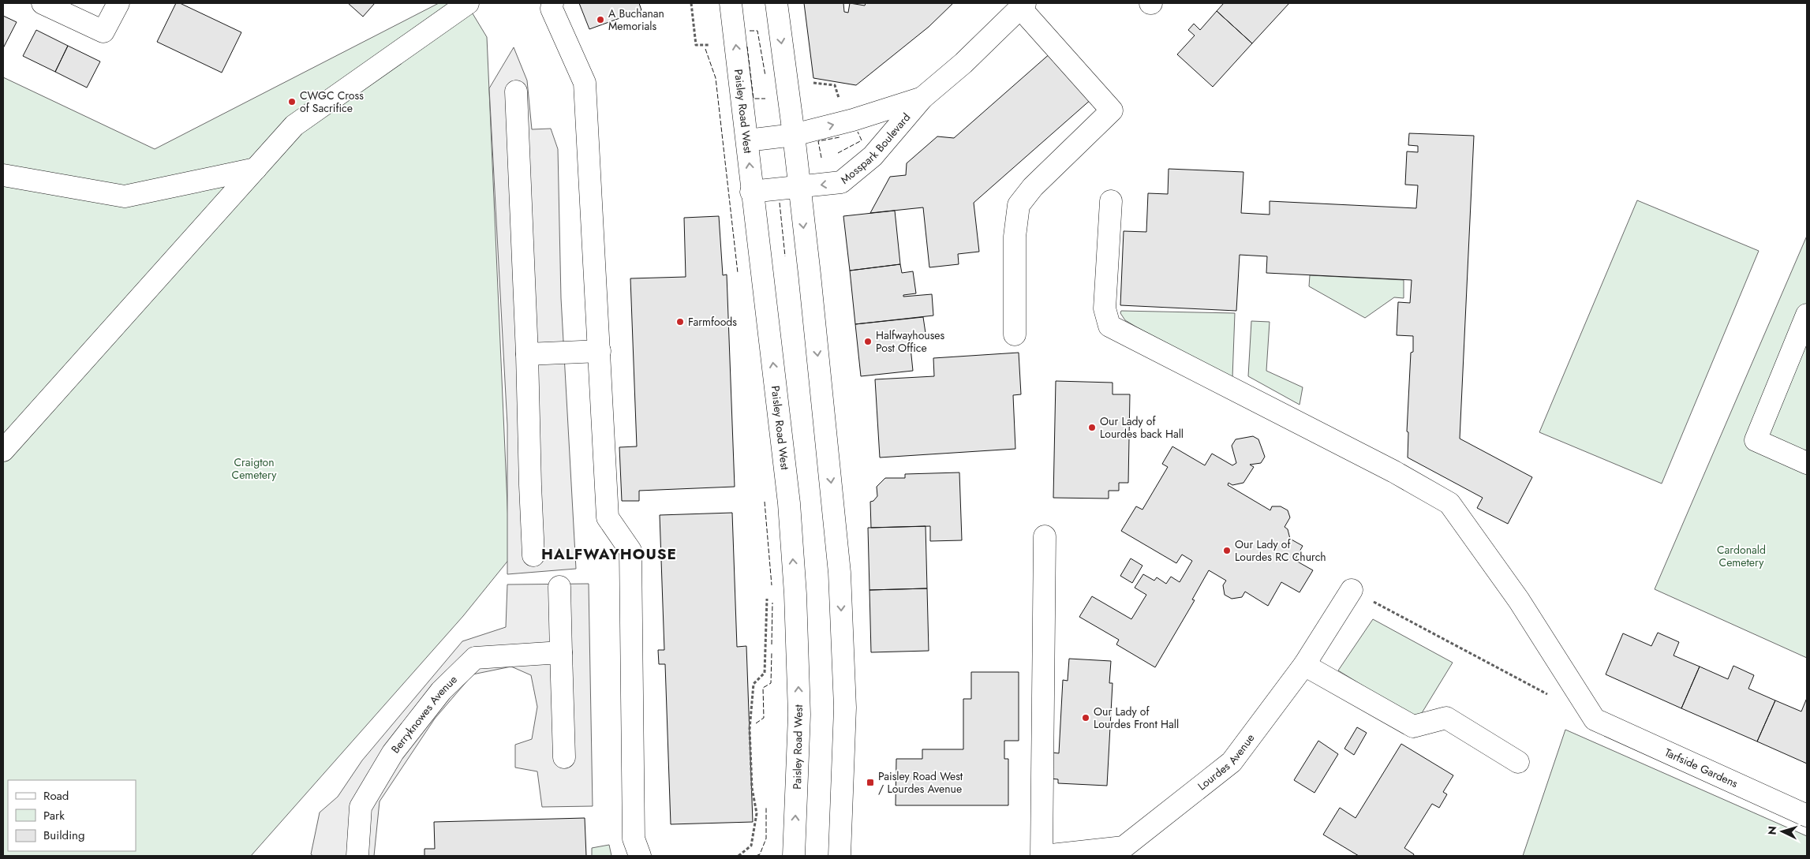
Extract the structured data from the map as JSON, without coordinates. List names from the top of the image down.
{
  "streets": {
    "street": [
      "Paisley Road West",
      "Mosspark Boulevard",
      "Berryknowes Avenue",
      "Lourdes Avenue",
      "Tarfside Gardens"
    ]
  },
  "crossings": [
    ["Paisley Road West", "Mosspark Boulevard"]
  ],
  "districts": ["HALFWAYHOUSE"],
  "parks": ["Craigton Cemetery", "Cardonald Cemetery"],
  "places": {
    "other": [
      "A Buchanan Memorials",
      "CWGC Cross of Sacrifice",
      "Farmfoods",
      "Halfwayhouses Post Office",
      "Our Lady of Lourdes back Hall",
      "Our Lady of Lourdes RC Church",
      "Our Lady of Lourdes Front Hall"
    ],
    "transit": ["Paisley Road West / Lourdes Avenue"]
  },
  "legend": ["Road", "Park", "Building"],
  "north": "left"
}
